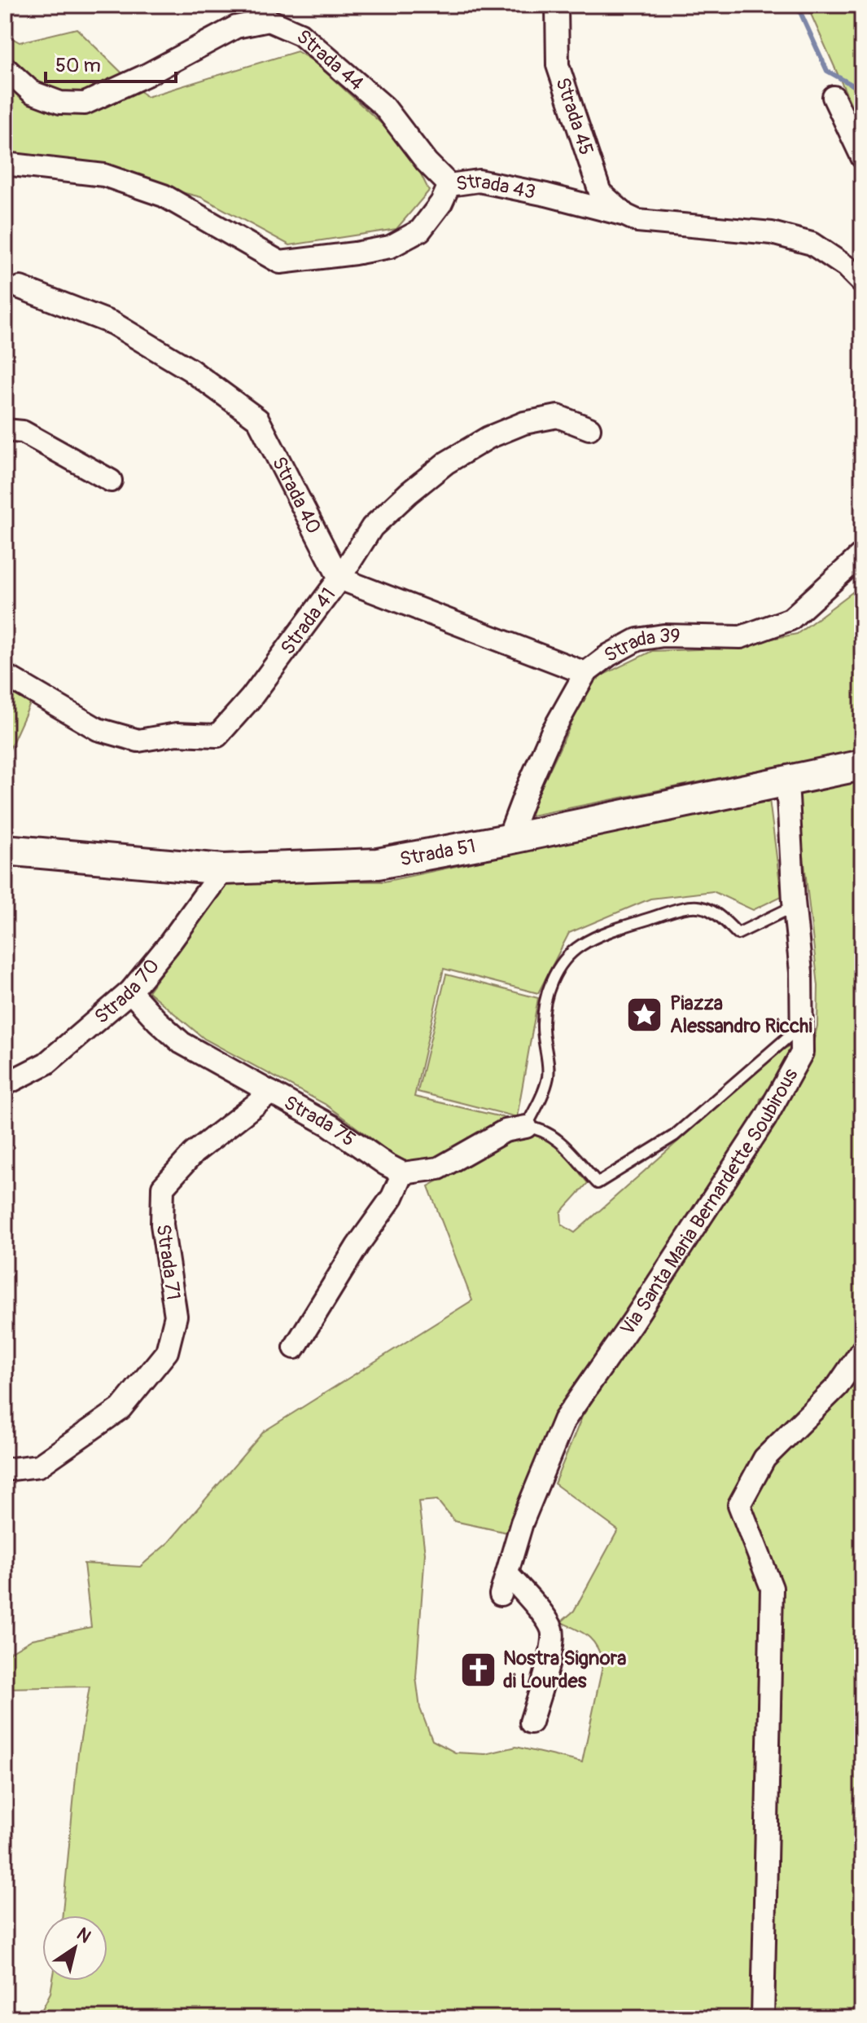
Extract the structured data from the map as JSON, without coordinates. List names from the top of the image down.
{
  "streets": {
    "street": [
      "Strada 44",
      "Strada 45",
      "Strada 43",
      "Strada 40",
      "Strada 41",
      "Strada 39",
      "Strada 51",
      "Strada 70",
      "Strada 75",
      "Via Santa Maria Bernardette Soubirous",
      "Strada 71"
    ]
  },
  "crossings": [
    ["Strada 44", "Strada 43"],
    ["Strada 45", "Strada 43"],
    ["Strada 40", "Strada 41"],
    ["Strada 39", "Strada 51"],
    ["Strada 51", "Strada 70"],
    ["Strada 51", "Via Santa Maria Bernardette Soubirous"],
    ["Strada 70", "Strada 75"],
    ["Strada 75", "Strada 71"]
  ],
  "places": {
    "place": ["Piazza Alessandro Ricchi"],
    "church": ["Nostra Signora di Lourdes"]
  },
  "scale_bar": "50 m",
  "north": "top right"
}
